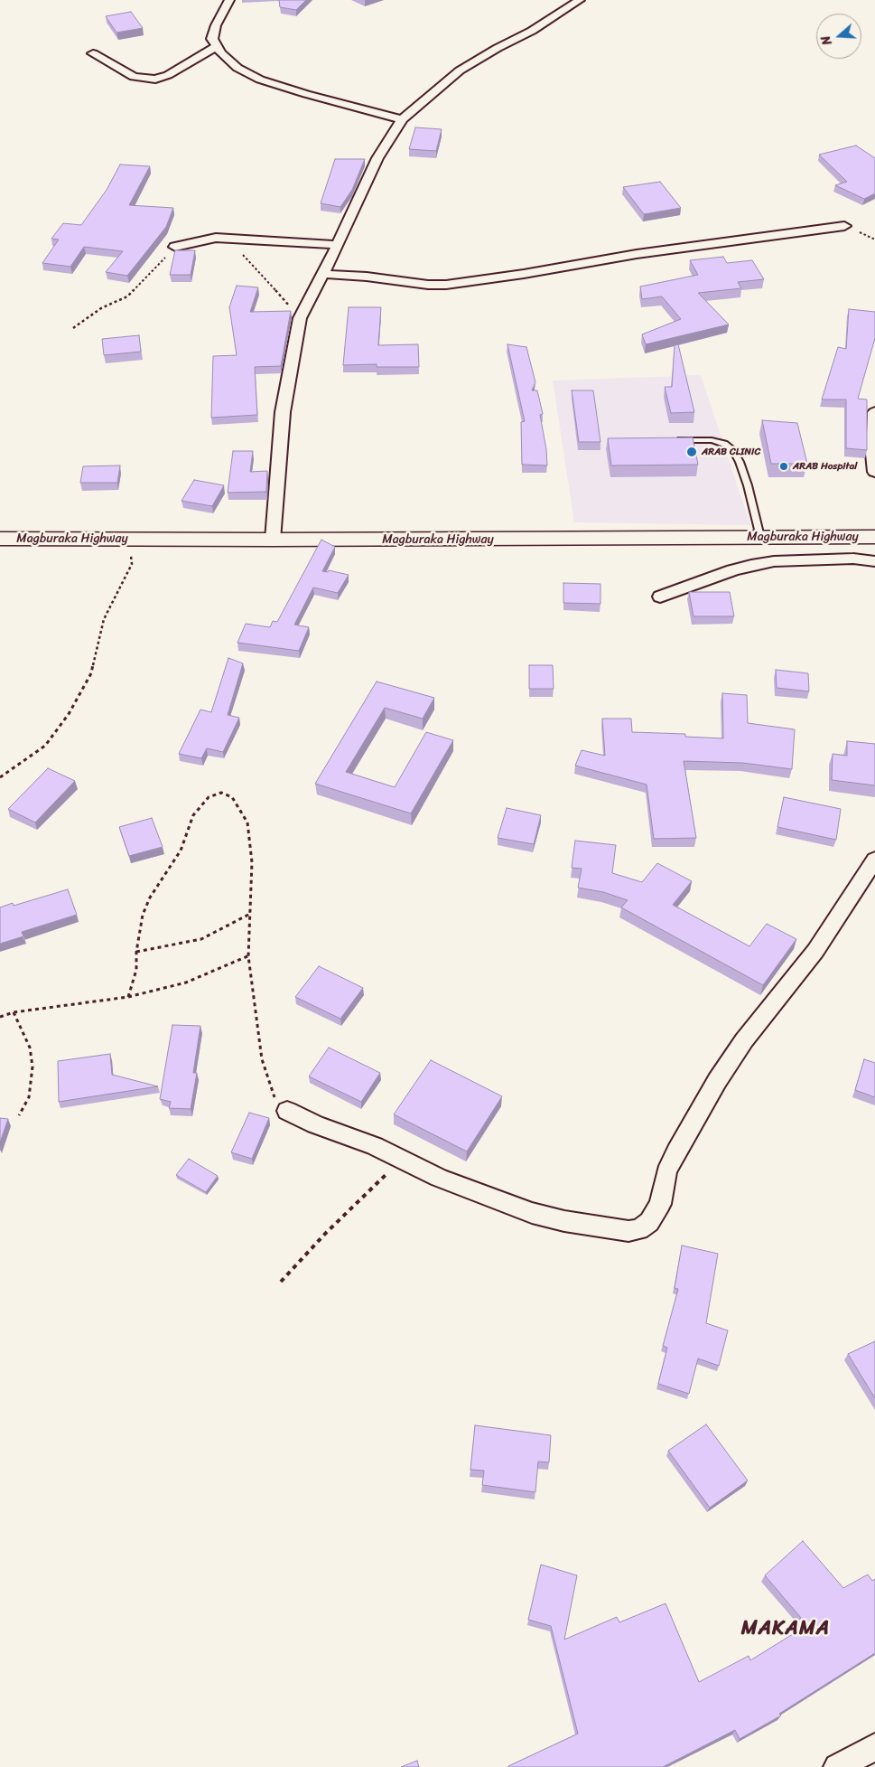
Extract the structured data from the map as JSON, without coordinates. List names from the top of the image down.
{
  "streets": {
    "main road": ["Magburaka Highway"]
  },
  "districts": ["MAKAMA"],
  "places": ["ARAB CLINIC", "ARAB Hospital"],
  "north": "left"
}
